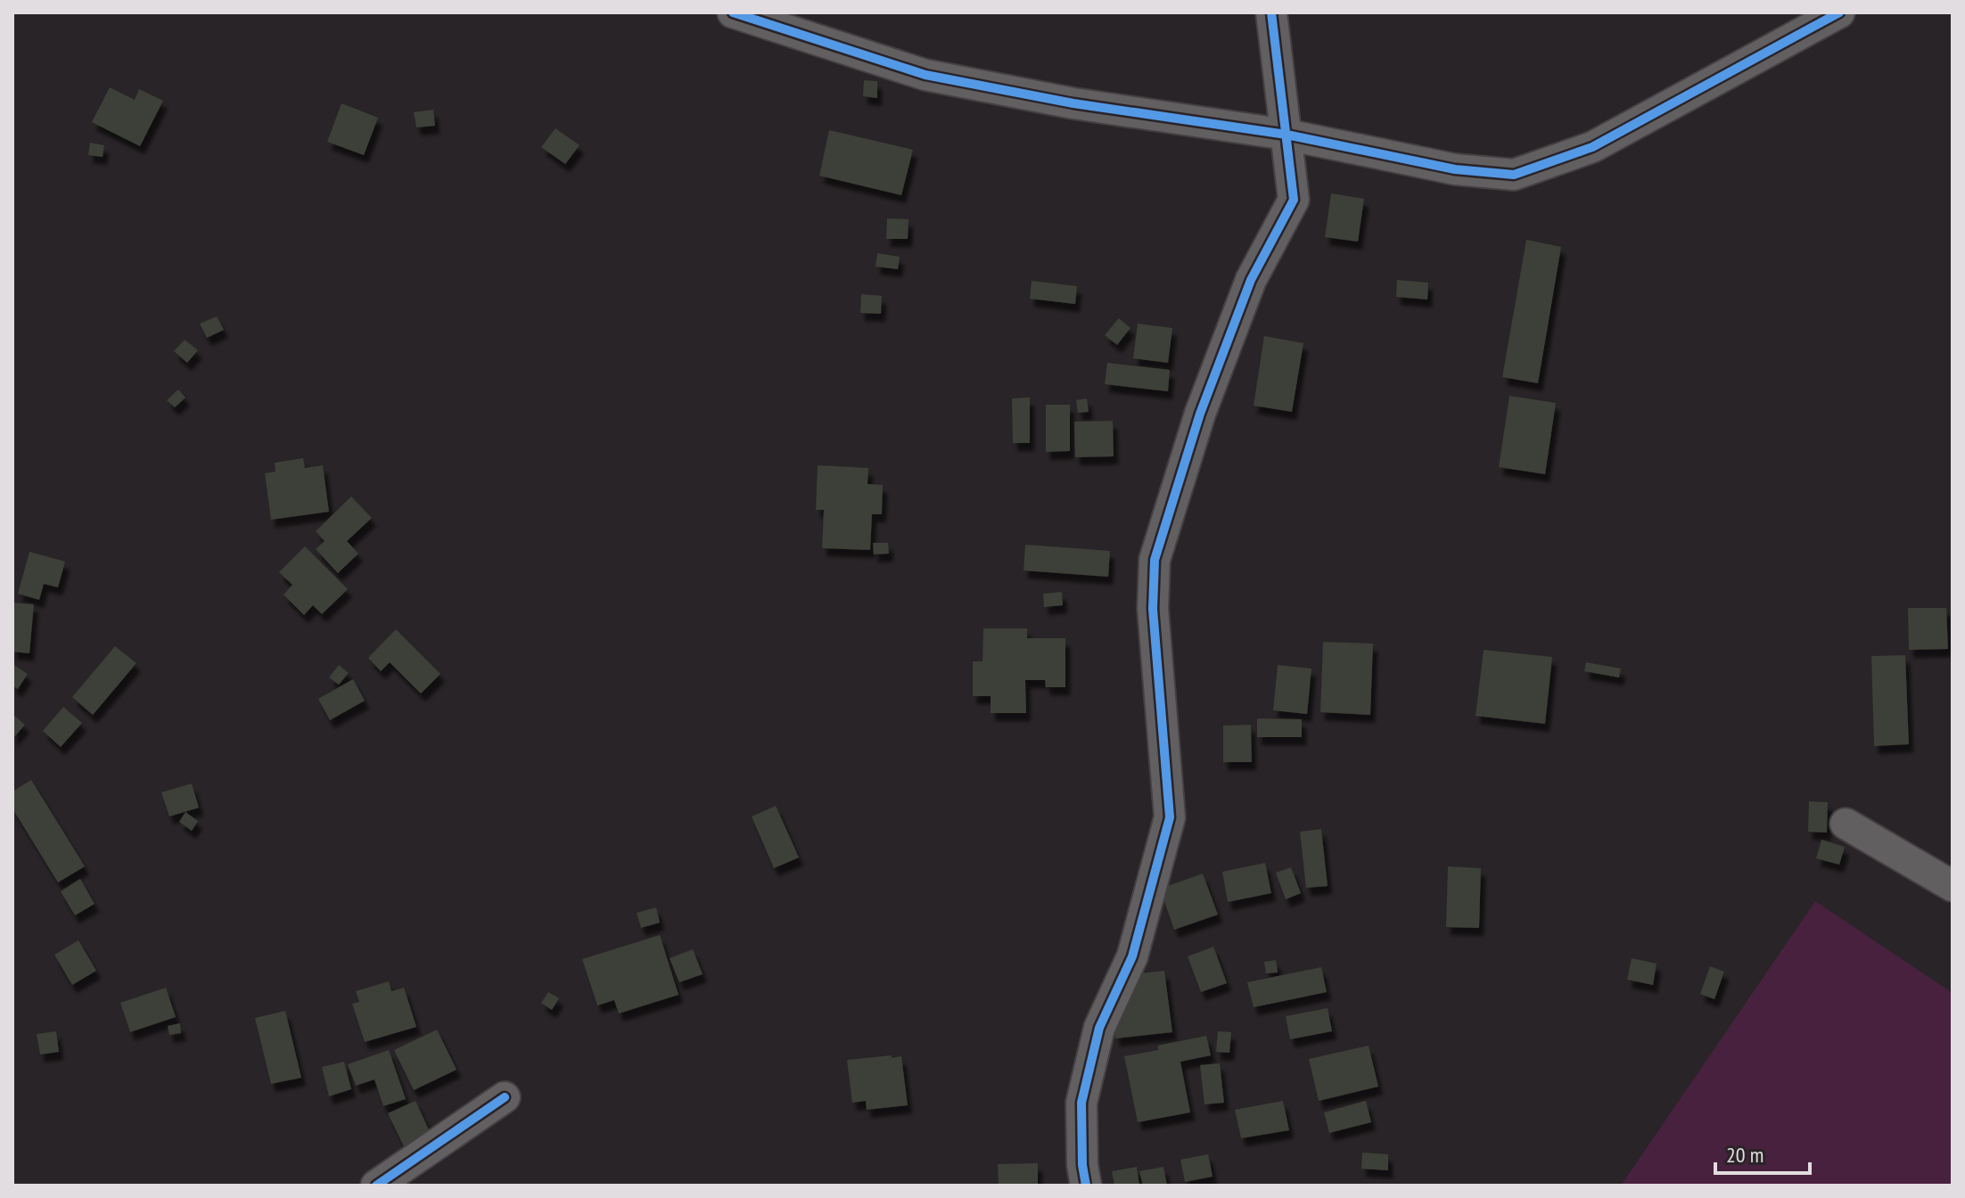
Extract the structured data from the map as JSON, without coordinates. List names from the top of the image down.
{
  "scale_bar": "20 m"
}
